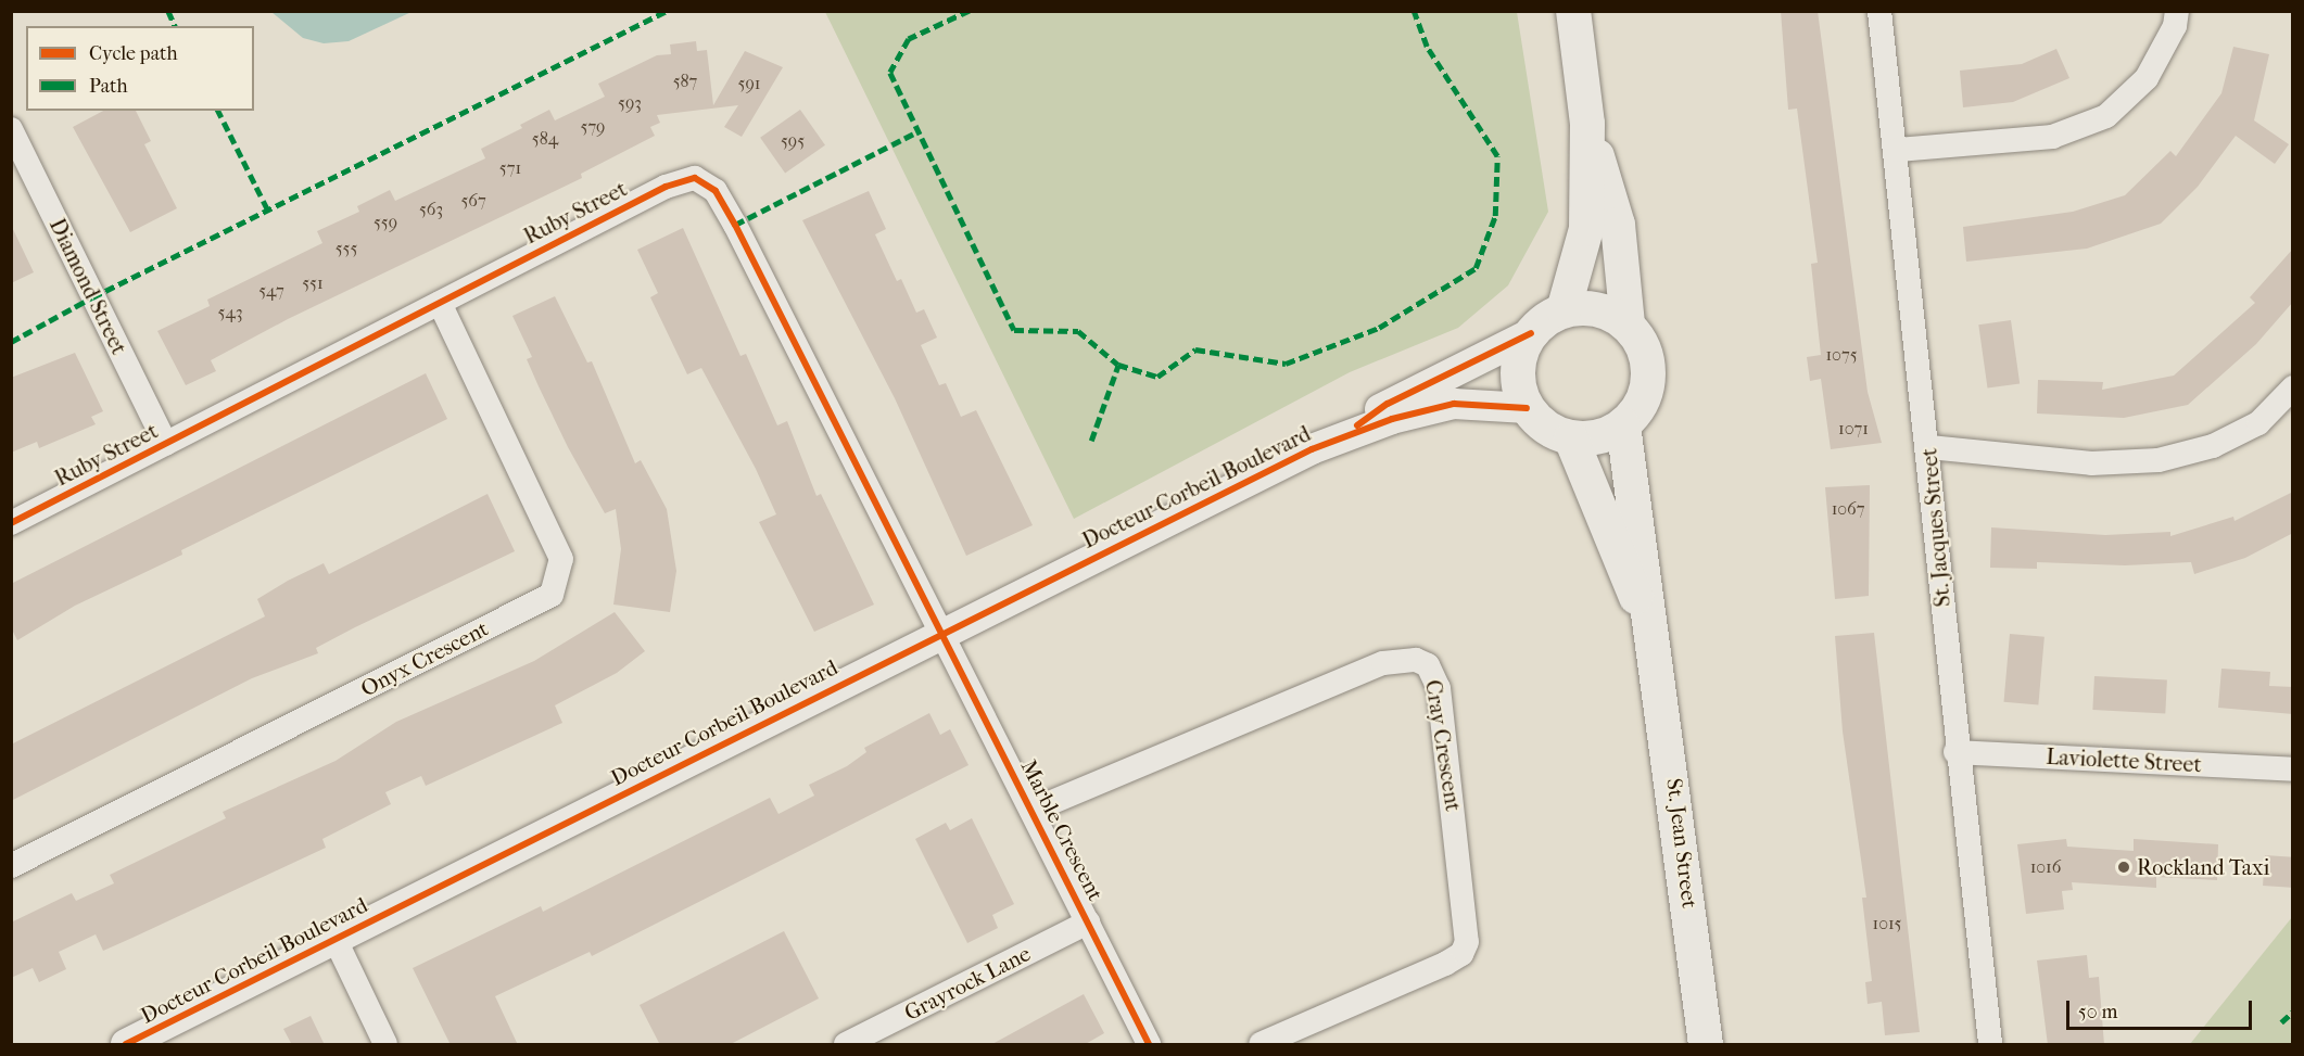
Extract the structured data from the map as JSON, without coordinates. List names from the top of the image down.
{
  "streets": {
    "main road": ["St. Jean Street"],
    "street": [
      "Ruby Street",
      "Diamond Street",
      "Docteur Corbeil Boulevard",
      "St. Jacques Street",
      "Onyx Crescent",
      "Cray Crescent",
      "Laviolette Street",
      "Marble Crescent",
      "Grayrock Lane"
    ]
  },
  "crossings": [
    ["Ruby Street", "Diamond Street"],
    ["Ruby Street", "Docteur Corbeil Boulevard"],
    ["Ruby Street", "Onyx Crescent"],
    ["Ruby Street", "Marble Crescent"],
    ["Docteur Corbeil Boulevard", "Marble Crescent"],
    ["Docteur Corbeil Boulevard", "St. Jean Street"],
    ["St. Jacques Street", "Laviolette Street"],
    ["Cray Crescent", "Marble Crescent"],
    ["Marble Crescent", "Grayrock Lane"]
  ],
  "places": ["Rockland Taxi"],
  "house_numbers": [
    "587",
    "591",
    "593",
    "579",
    "584",
    "595",
    "571",
    "567",
    "563",
    "559",
    "555",
    "551",
    "547",
    "543",
    "1075",
    "1071",
    "1067",
    "1016",
    "1015"
  ],
  "legend": ["Cycle path", "Path"],
  "scale_bar": "50 m"
}
